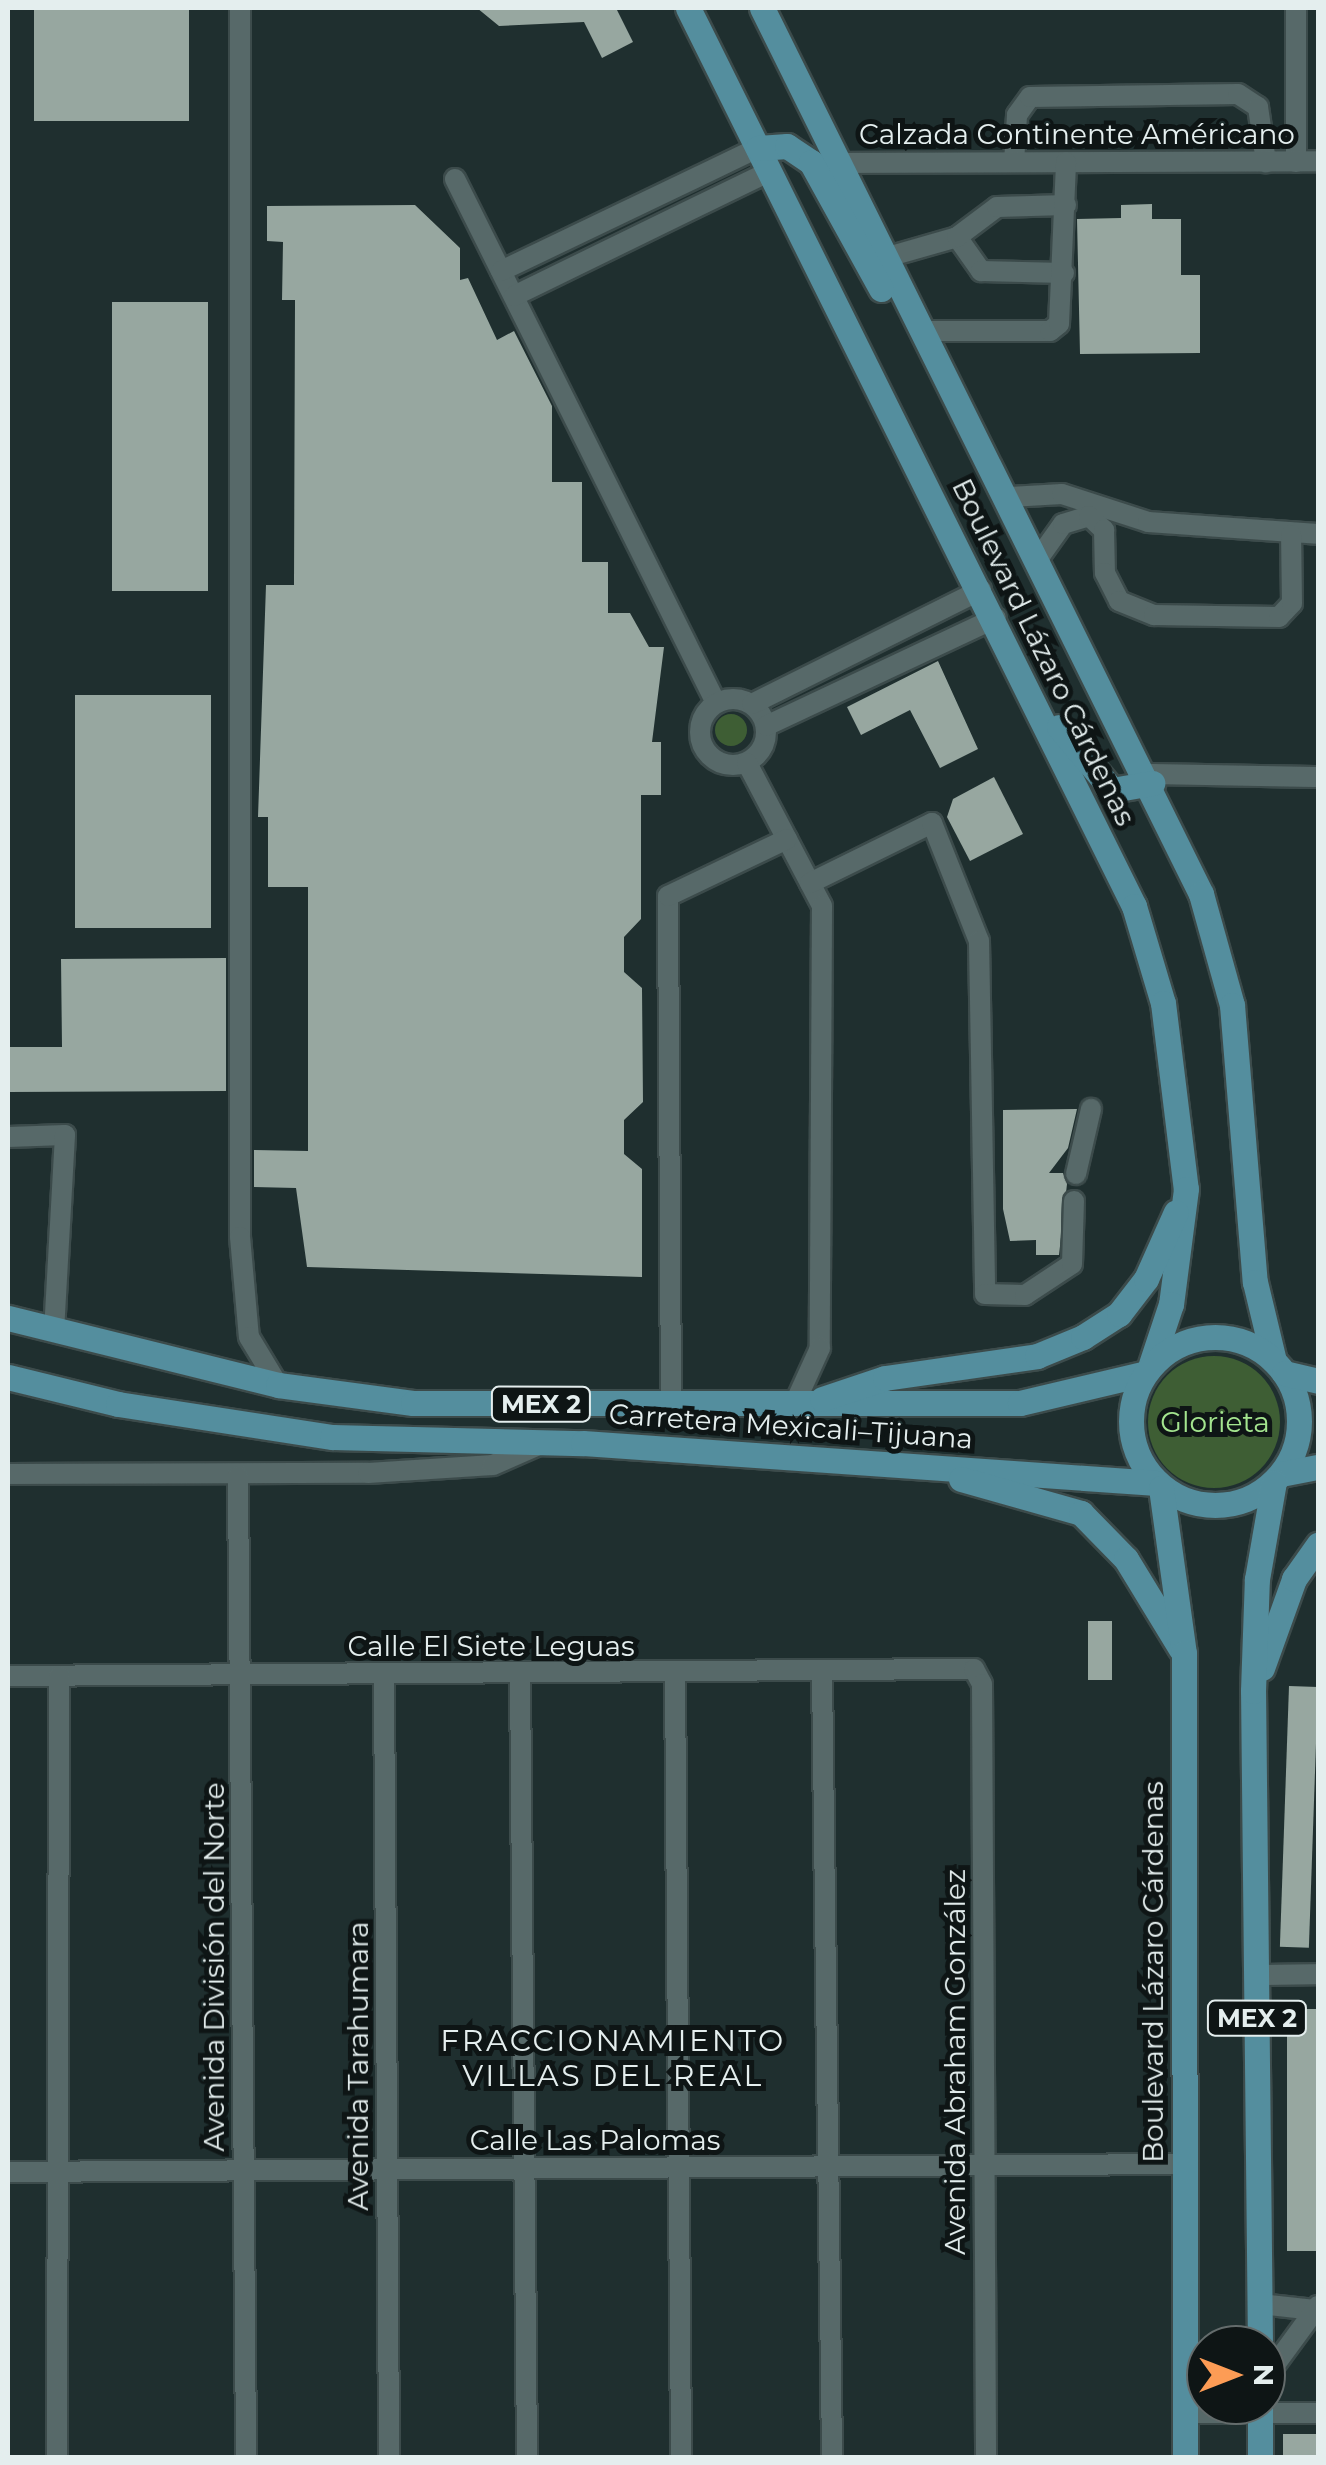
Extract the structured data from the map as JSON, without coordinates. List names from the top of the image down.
{
  "streets": {
    "main road": ["Boulevard Lázaro Cárdenas", "MEX 2", "Carretera Mexicali–Tijuana"],
    "street": [
      "Calzada Continente Américano",
      "Calle El Siete Leguas",
      "Avenida División del Norte",
      "Avenida Abraham González",
      "Avenida Tarahumara",
      "Calle Las Palomas"
    ]
  },
  "crossings": [
    ["Calzada Continente Américano", "Boulevard Lázaro Cárdenas"],
    ["Boulevard Lázaro Cárdenas", "MEX 2"],
    ["Boulevard Lázaro Cárdenas", "Carretera Mexicali–Tijuana"],
    ["Boulevard Lázaro Cárdenas", "Calle Las Palomas"],
    ["MEX 2", "Carretera Mexicali–Tijuana"],
    ["Calle El Siete Leguas", "Avenida División del Norte"],
    ["Calle El Siete Leguas", "Avenida Abraham González"],
    ["Calle El Siete Leguas", "Avenida Tarahumara"],
    ["Avenida División del Norte", "Calle Las Palomas"],
    ["Avenida Abraham González", "Calle Las Palomas"],
    ["Avenida Tarahumara", "Calle Las Palomas"]
  ],
  "districts": ["FRACCIONAMIENTO VILLAS DEL REAL"],
  "parks": ["Glorieta"],
  "north": "right"
}
